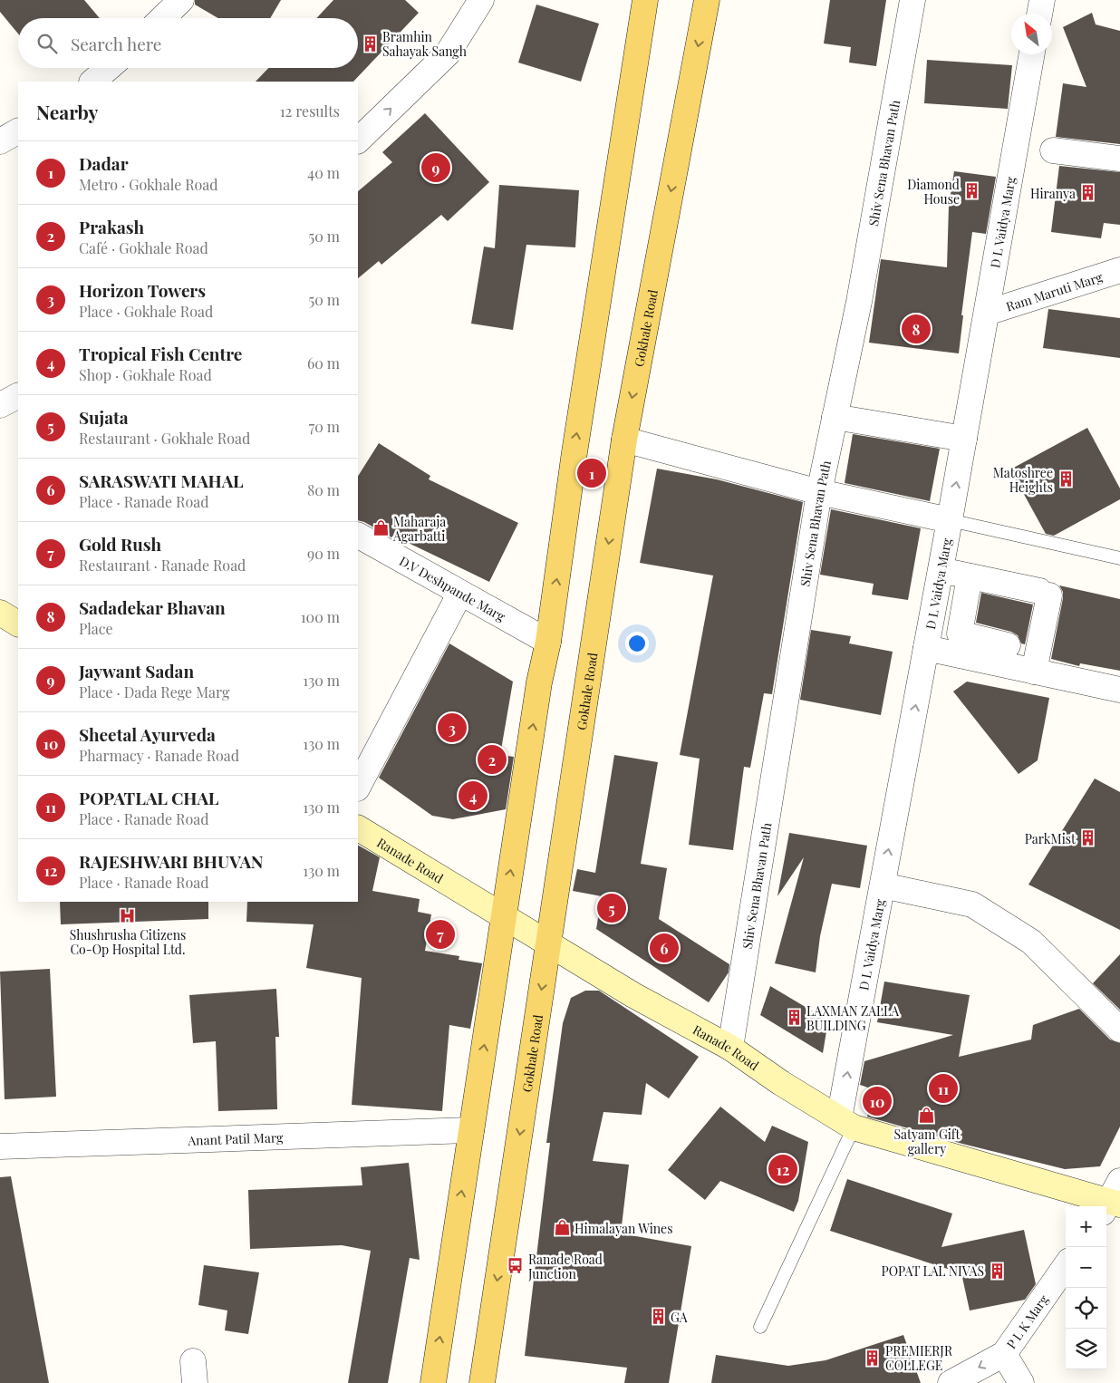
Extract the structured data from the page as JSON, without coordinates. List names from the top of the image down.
{
  "streets": {
    "main road": ["Gokhale Road"],
    "street": [
      "Shiv Sena Bhavan Path",
      "D L Vaidya Marg",
      "Ram Maruti Marg",
      "D.V Deshpande Marg",
      "Ranade Road",
      "Anant Patil Marg",
      "P L K Marg"
    ]
  },
  "crossings": [
    ["Shiv Sena Bhavan Path", "Ranade Road"],
    ["D L Vaidya Marg", "Ram Maruti Marg"],
    ["D L Vaidya Marg", "Ranade Road"],
    ["Gokhale Road", "Ranade Road"]
  ],
  "one_way": ["D L Vaidya Marg", "P L K Marg"],
  "places": {
    "building": [
      "Bramhin Sahayak Sangh",
      "Diamond House",
      "Hiranya",
      "Matoshree Heights",
      "ParkMist",
      "LAXMAN ZALLA BUILDING",
      "POPAT LAL NIVAS",
      "GA",
      "PREMIERJR COLLEGE"
    ],
    "shop": ["Maharaja Agarbatti", "Satyam Gift gallery", "Himalayan Wines"],
    "hospital": ["Shushrusha Citizens Co-Op Hospital Ltd."],
    "bus stop": ["Ranade Road Junction"]
  },
  "north": "top left",
  "page": {
    "search": "Search here",
    "heading": ["Nearby", "12 results"],
    "list": [
      {
        "mark": "1",
        "name": "Dadar",
        "note": "Metro · Gokhale Road",
        "value": "40 m"
      },
      {
        "mark": "2",
        "name": "Prakash",
        "note": "Café · Gokhale Road",
        "value": "50 m"
      },
      {
        "mark": "3",
        "name": "Horizon Towers",
        "note": "Place · Gokhale Road",
        "value": "50 m"
      },
      {
        "mark": "4",
        "name": "Tropical Fish Centre",
        "note": "Shop · Gokhale Road",
        "value": "60 m"
      },
      {
        "mark": "5",
        "name": "Sujata",
        "note": "Restaurant · Gokhale Road",
        "value": "70 m"
      },
      {
        "mark": "6",
        "name": "SARASWATI MAHAL",
        "note": "Place · Ranade Road",
        "value": "80 m"
      },
      {
        "mark": "7",
        "name": "Gold Rush",
        "note": "Restaurant · Ranade Road",
        "value": "90 m"
      },
      {
        "mark": "8",
        "name": "Sadadekar Bhavan",
        "note": "Place",
        "value": "100 m"
      },
      {
        "mark": "9",
        "name": "Jaywant Sadan",
        "note": "Place · Dada Rege Marg",
        "value": "130 m"
      },
      {
        "mark": "10",
        "name": "Sheetal Ayurveda",
        "note": "Pharmacy · Ranade Road",
        "value": "130 m"
      },
      {
        "mark": "11",
        "name": "POPATLAL CHAL",
        "note": "Place · Ranade Road",
        "value": "130 m"
      },
      {
        "mark": "12",
        "name": "RAJESHWARI BHUVAN",
        "note": "Place · Ranade Road",
        "value": "130 m"
      }
    ],
    "pins": [
      "9",
      "8",
      "1",
      "3",
      "2",
      "4",
      "5",
      "7",
      "6",
      "11",
      "10",
      "12"
    ],
    "map_buttons": ["+", "−"]
  }
}
